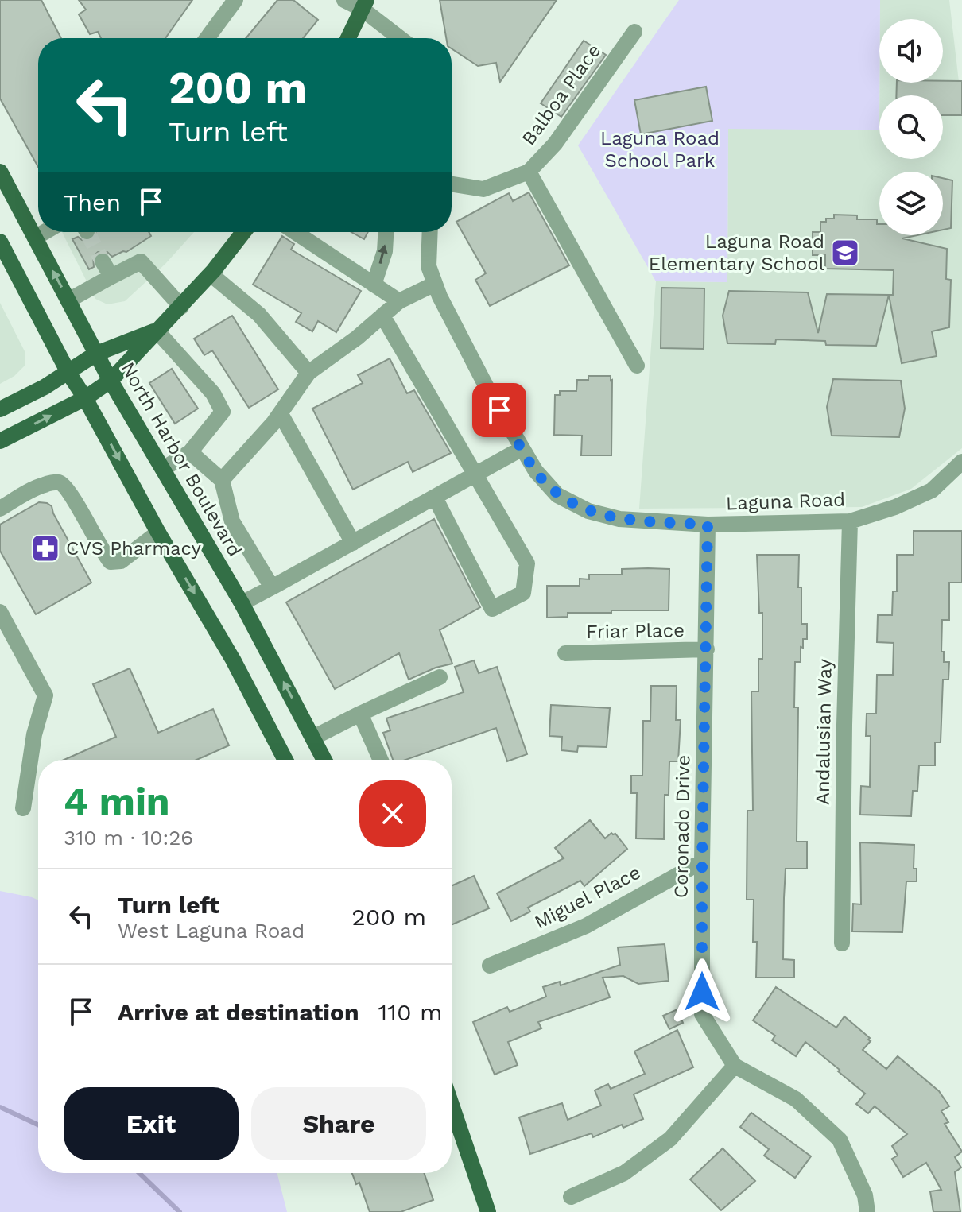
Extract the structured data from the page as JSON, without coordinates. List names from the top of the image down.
{
  "streets": {
    "main road": ["North Harbor Boulevard"],
    "street": [
      "Balboa Place",
      "Laguna Road",
      "Friar Place",
      "Andalusian Way",
      "Coronado Drive",
      "Miguel Place"
    ]
  },
  "crossings": [
    ["Laguna Road", "Andalusian Way"],
    ["Laguna Road", "Coronado Drive"],
    ["Friar Place", "Coronado Drive"],
    ["Coronado Drive", "Miguel Place"]
  ],
  "parks": ["Laguna Road School Park"],
  "places": {
    "school or university": ["Laguna Road Elementary School"],
    "pharmacy": ["CVS Pharmacy"]
  },
  "page": {
    "turn": ["200 m", "Turn left"],
    "then": "Then",
    "heading": ["4 min", "310 m · 10:26"],
    "list": [
      {
        "name": "Turn left",
        "note": "West Laguna Road",
        "value": "200 m"
      },
      {
        "name": "Arrive at destination",
        "value": "110 m"
      }
    ],
    "buttons": ["Exit", "Share"]
  }
}
